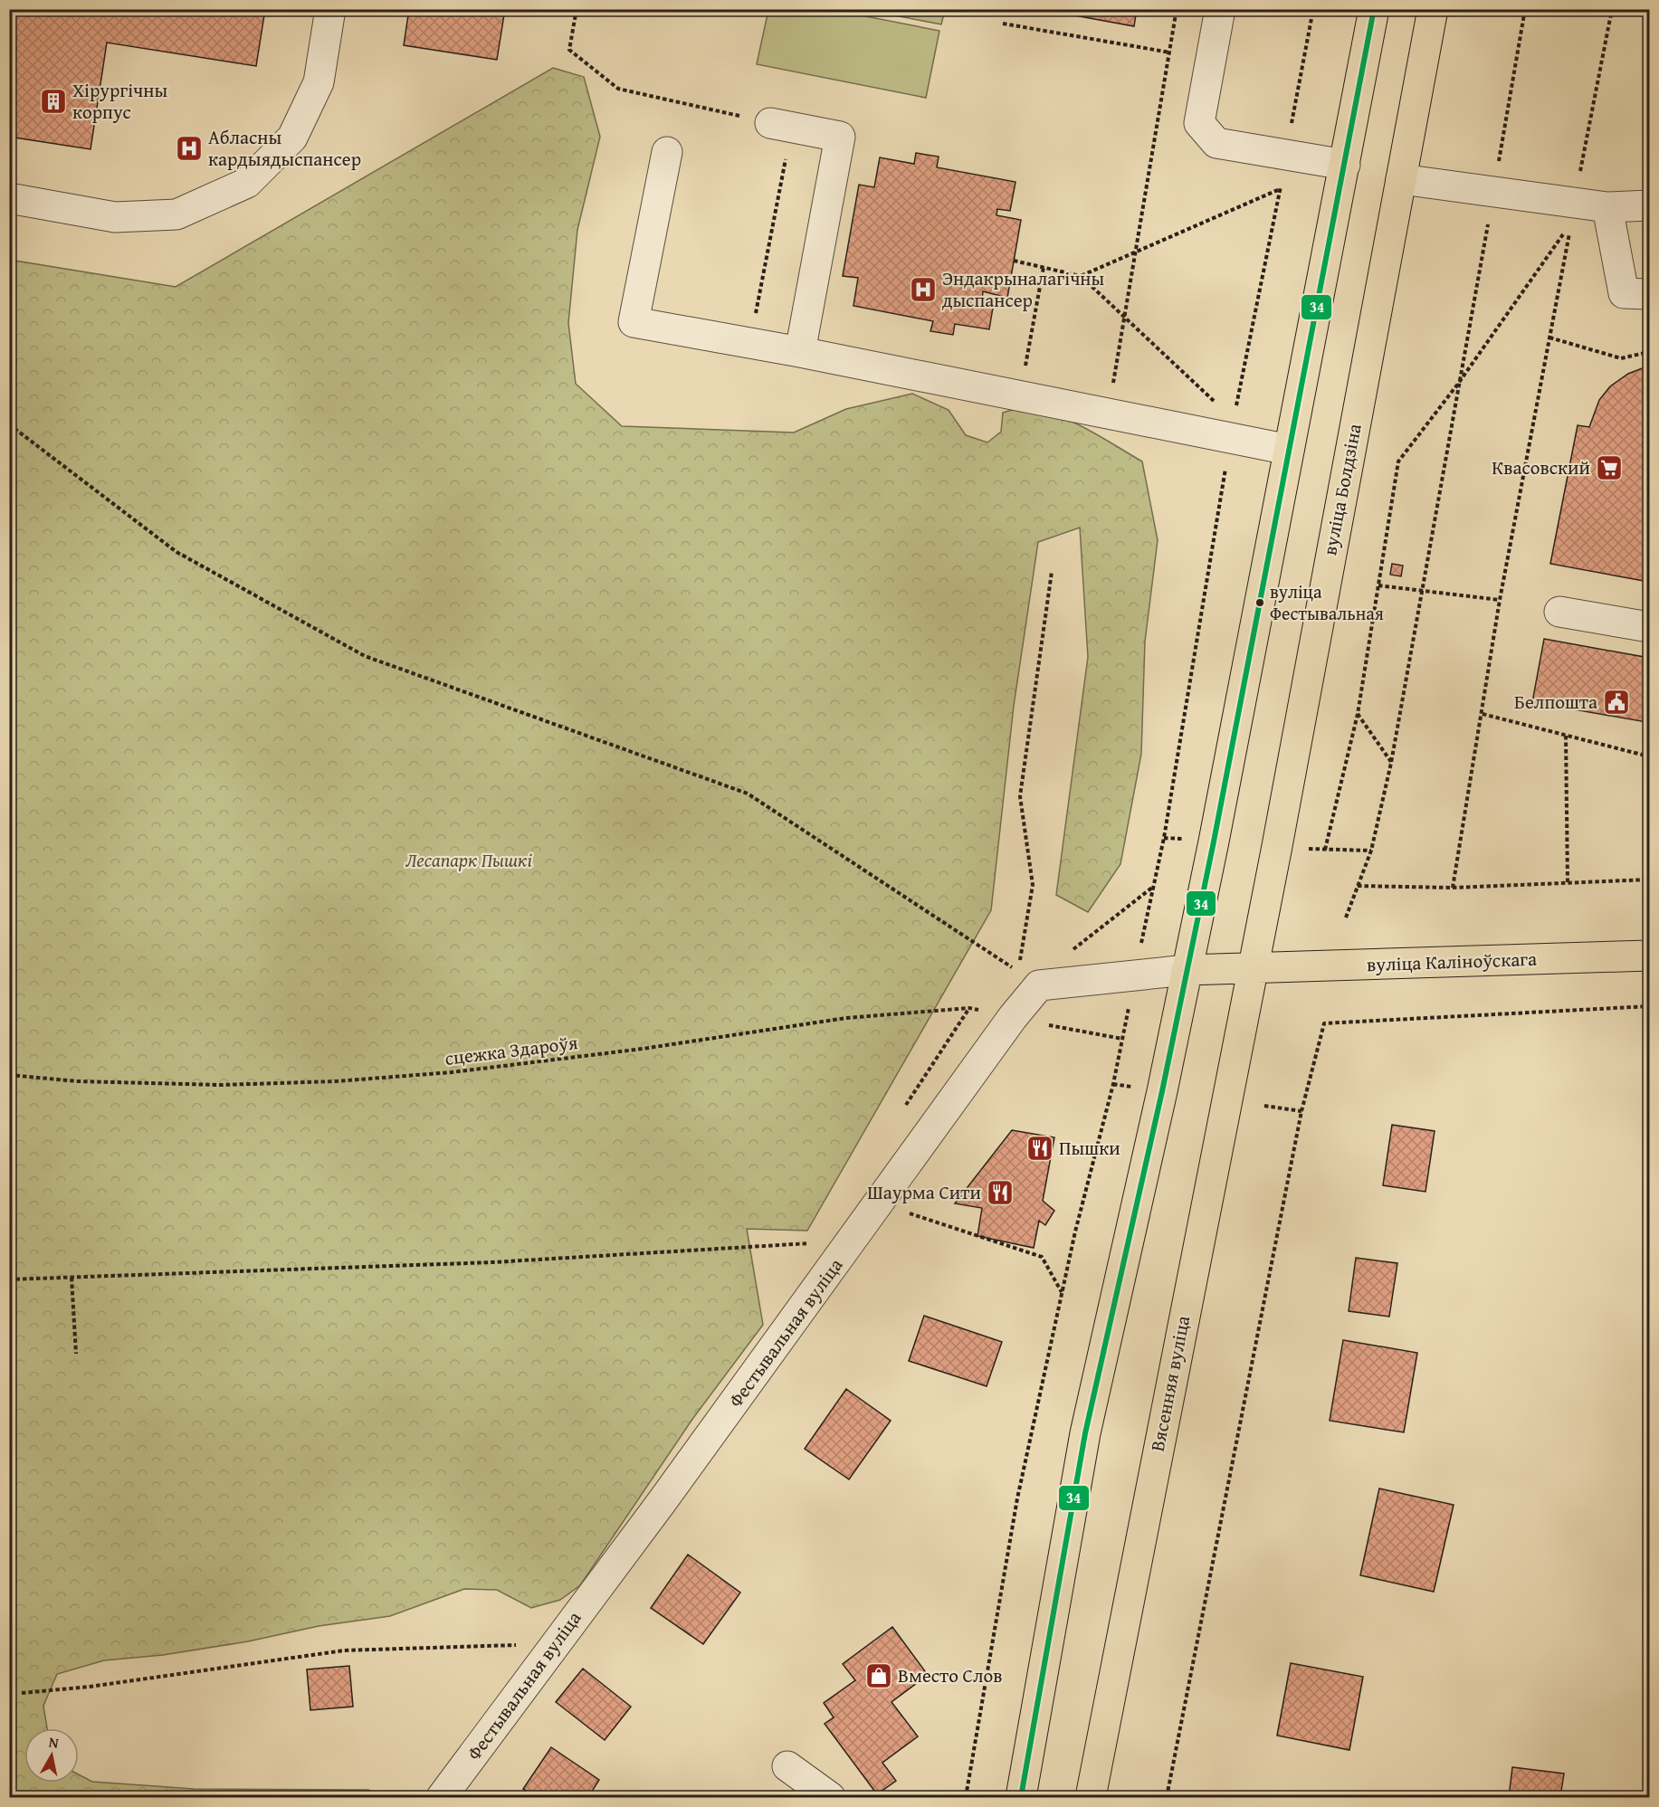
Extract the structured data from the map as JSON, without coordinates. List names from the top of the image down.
{
  "streets": {
    "main road": ["вуліца Болдзіна", "вуліца Каліноўскага", "Вясенняя вуліца"],
    "street": ["Фестывальная вуліца"],
    "path": ["сцежка Здароўя"]
  },
  "crossings": [
    ["вуліца Болдзіна", "вуліца Каліноўскага"],
    ["вуліца Болдзіна", "Вясенняя вуліца"],
    ["вуліца Каліноўскага", "Вясенняя вуліца"],
    ["сцежка Здароўя", "Фестывальная вуліца"]
  ],
  "parks": ["Лесапарк Пышкі"],
  "places": {
    "building": ["Хірургічны корпус"],
    "hospital": ["Абласны кардыядыспансер", "Эндакрыналагічны дыспансер"],
    "supermarket": ["Квасовский"],
    "other": ["вуліца Фестывальная"],
    "public building": ["Белпошта"],
    "restaurant": ["Пышки", "Шаурма Сити"],
    "shop": ["Вместо Слов"]
  },
  "lines": ["transit line 34"],
  "north": "top"
}
